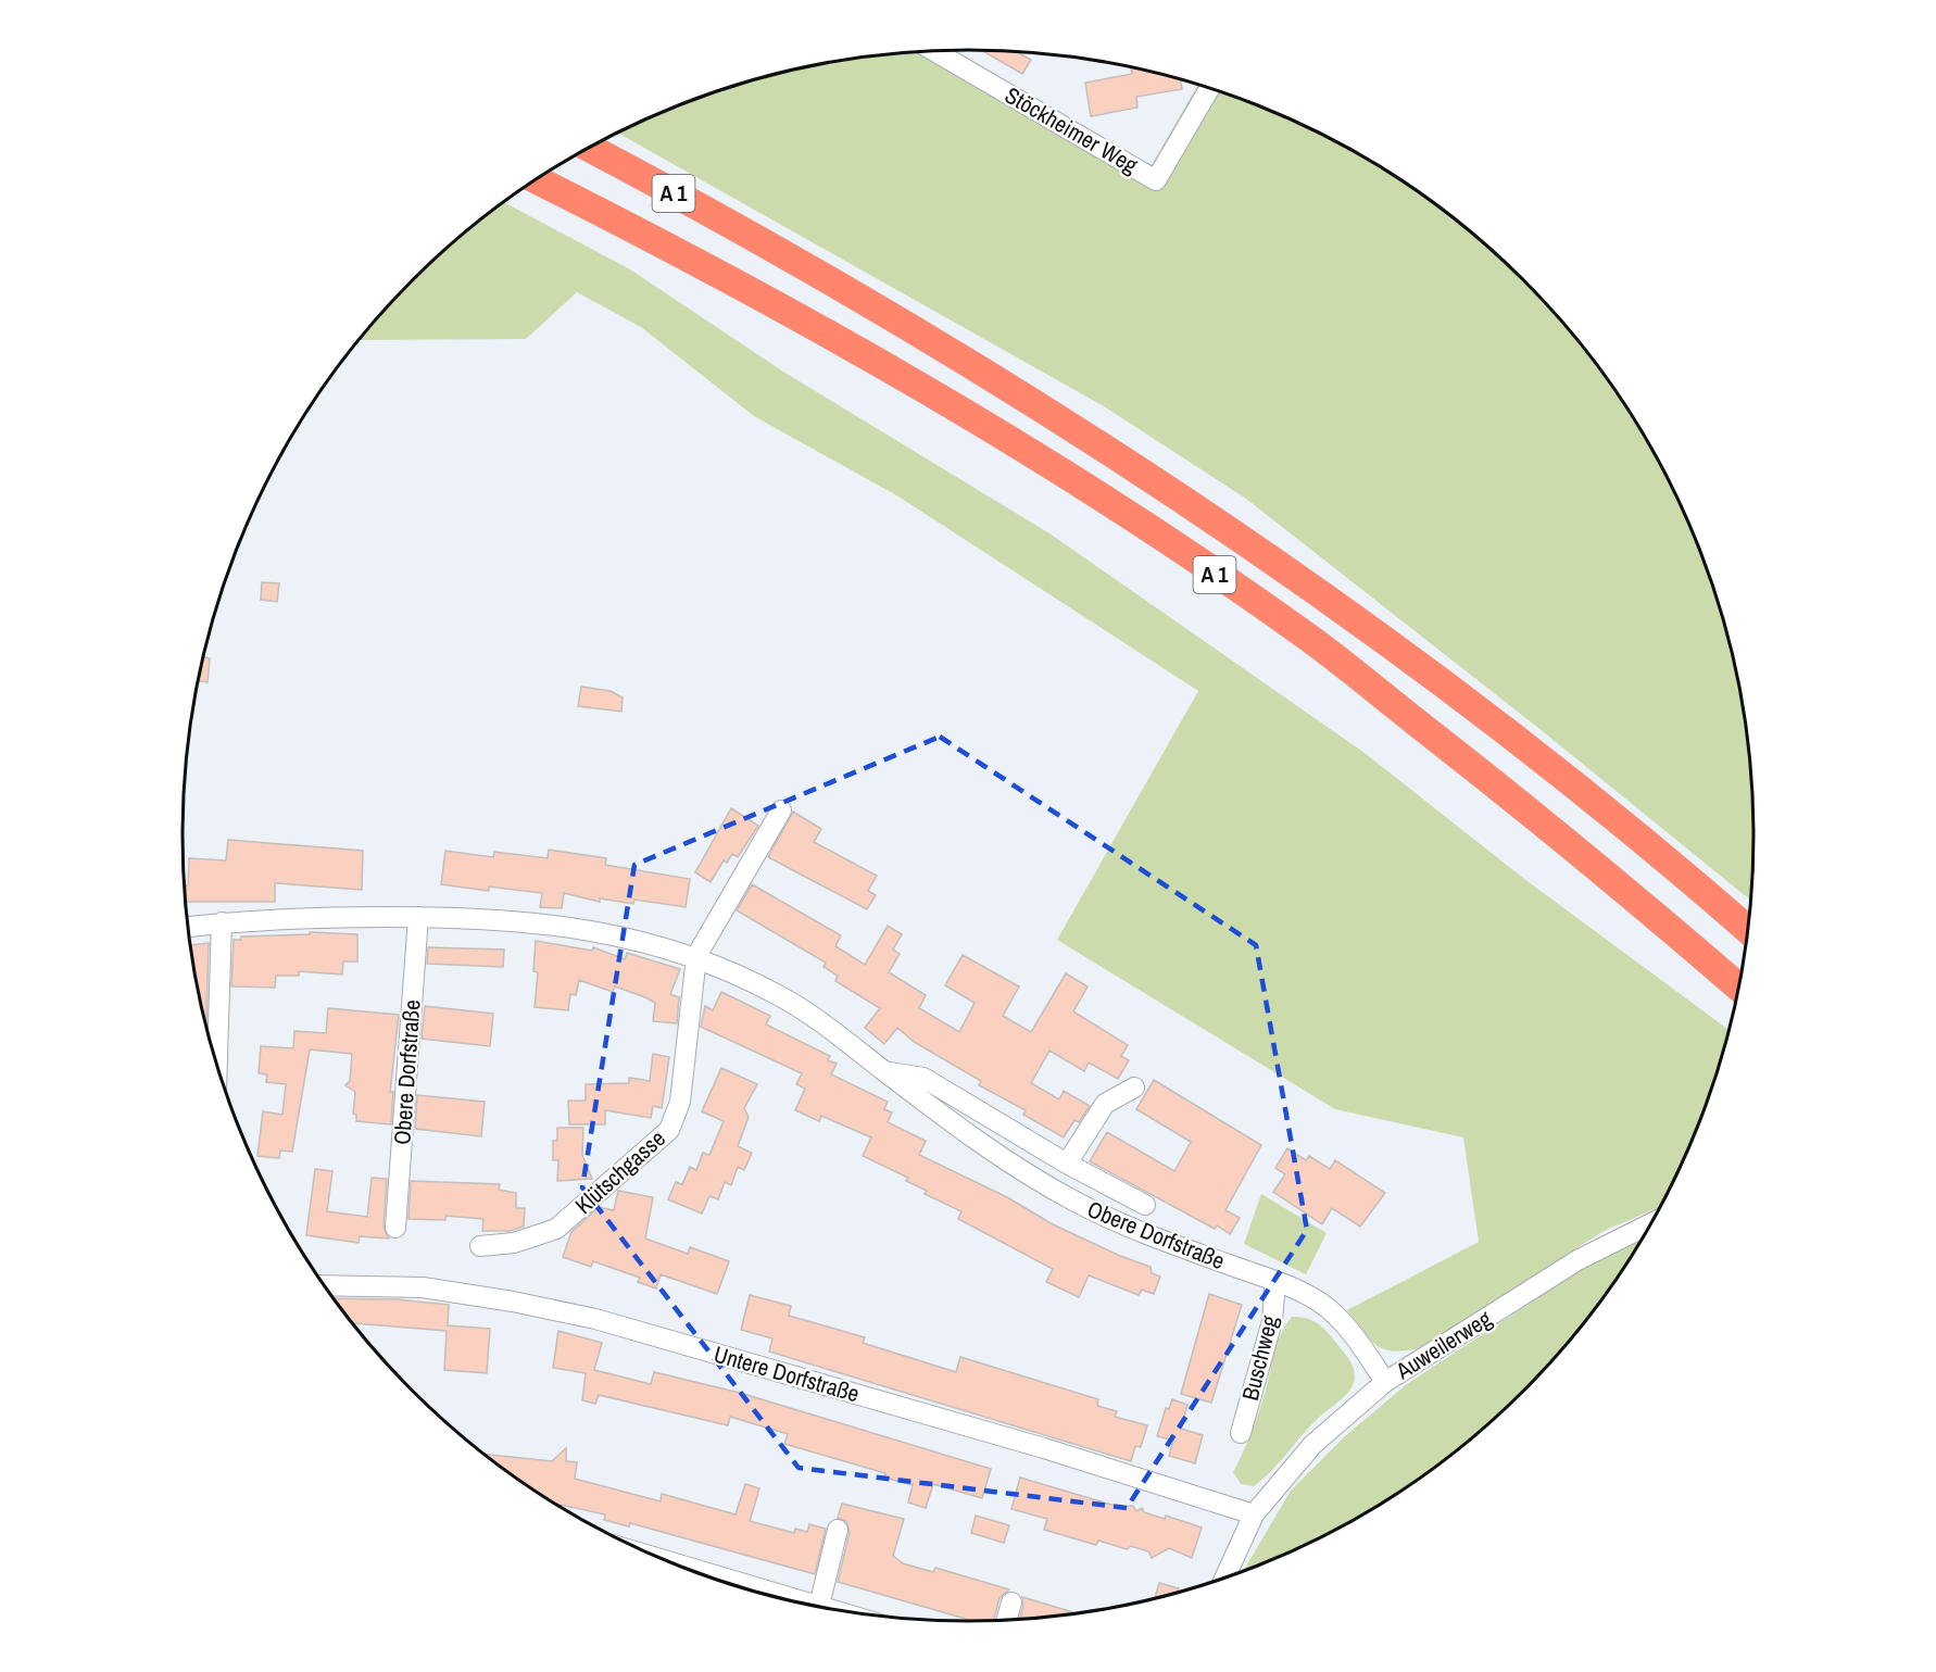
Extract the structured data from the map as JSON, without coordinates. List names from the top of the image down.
{
  "streets": {
    "highway": ["A 1"],
    "street": [
      "Stöckheimer Weg",
      "Obere Dorfstraße",
      "Klütschgasse",
      "Auweilerweg",
      "Buschweg",
      "Untere Dorfstraße"
    ]
  },
  "crossings": [
    ["Obere Dorfstraße", "Klütschgasse"],
    ["Obere Dorfstraße", "Auweilerweg"],
    ["Obere Dorfstraße", "Buschweg"],
    ["Auweilerweg", "Untere Dorfstraße"]
  ]
}
